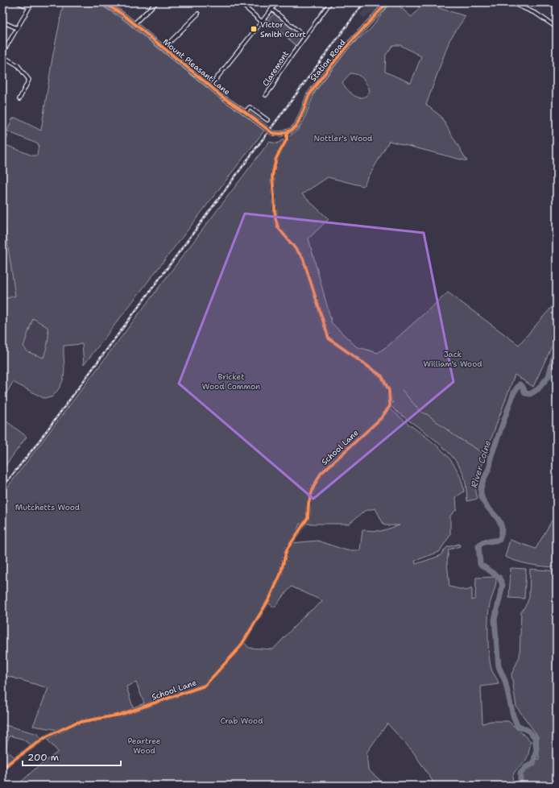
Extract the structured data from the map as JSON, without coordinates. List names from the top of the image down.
{
  "streets": {
    "street": [
      "Station Road",
      "Mount Pleasant Lane",
      "Claremont",
      "School Lane"
    ]
  },
  "crossings": [
    ["Station Road", "Mount Pleasant Lane"],
    ["Station Road", "School Lane"],
    ["Mount Pleasant Lane", "School Lane"]
  ],
  "water": ["River Colne"],
  "parks": [
    "Nottler's Wood",
    "Jack William's Wood",
    "Bricket Wood Common",
    "Mutchetts Wood",
    "Crab Wood",
    "Peartree Wood"
  ],
  "places": {
    "transit": ["Victor Smith Court"]
  },
  "scale_bar": "200 m"
}
